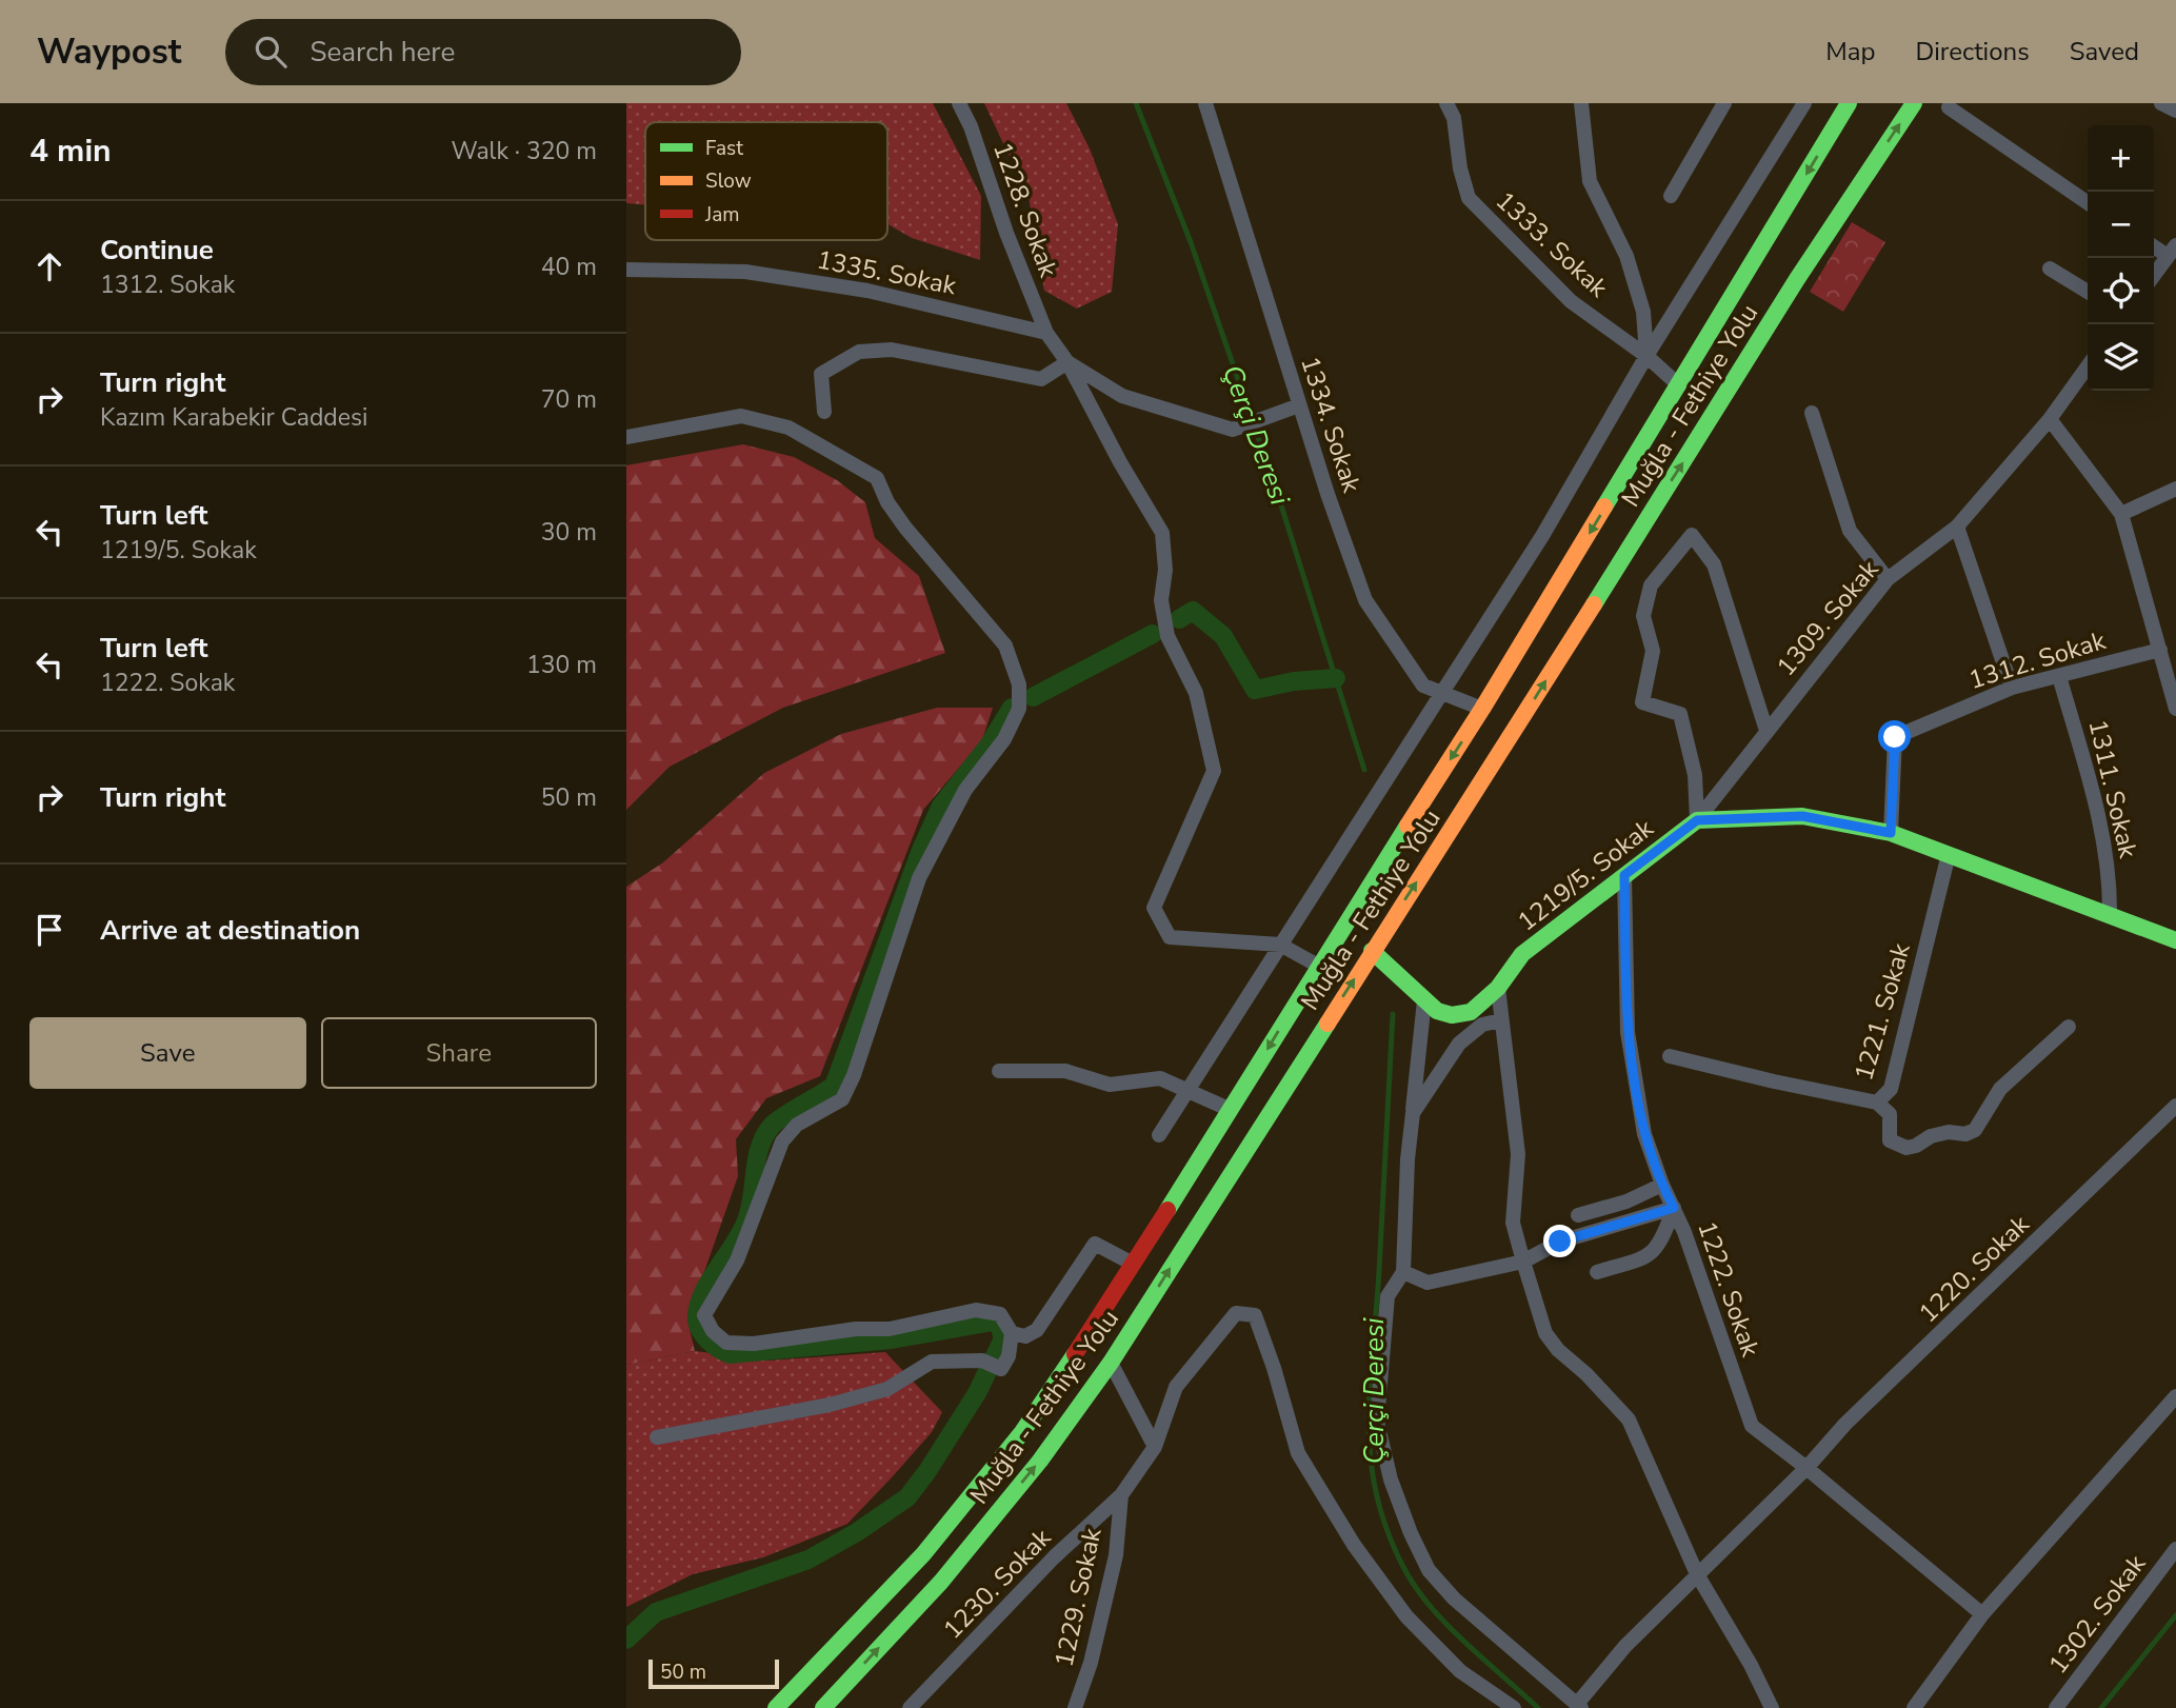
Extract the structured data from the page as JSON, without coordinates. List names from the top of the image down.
{
  "streets": {
    "main road": ["Muğla - Fethiye Yolu", "1219/5. Sokak"],
    "street": [
      "1228. Sokak",
      "1333. Sokak",
      "1335. Sokak",
      "1334. Sokak",
      "1309. Sokak",
      "1312. Sokak",
      "1311. Sokak",
      "1221. Sokak",
      "1220. Sokak",
      "1222. Sokak",
      "1230. Sokak",
      "1229. Sokak",
      "1302. Sokak"
    ]
  },
  "crossings": [
    ["1228. Sokak", "1335. Sokak"],
    ["1333. Sokak", "Muğla - Fethiye Yolu"],
    ["Muğla - Fethiye Yolu", "1334. Sokak"],
    ["Muğla - Fethiye Yolu", "1219/5. Sokak"],
    ["1309. Sokak", "1219/5. Sokak"],
    ["1312. Sokak", "1311. Sokak"],
    ["1219/5. Sokak", "1222. Sokak"],
    ["1220. Sokak", "1222. Sokak"],
    ["1230. Sokak", "1229. Sokak"]
  ],
  "water": ["Çerçi Deresi"],
  "legend": ["Fast", "Slow", "Jam"],
  "scale_bar": "50 m",
  "page": {
    "header": "Waypost",
    "search": "Search here",
    "nav": ["Map", "Directions", "Saved"],
    "heading": ["4 min", "Walk · 320 m"],
    "map_buttons": ["+", "−"],
    "list": [
      ["Continue", "1312. Sokak", "40 m"],
      ["Turn right", "Kazım Karabekir Caddesi", "70 m"],
      ["Turn left", "1219/5. Sokak", "30 m"],
      ["Turn left", "1222. Sokak", "130 m"],
      ["Turn right", "50 m"],
      "Arrive at destination"
    ],
    "buttons": ["Save", "Share"],
    "scale": "50 m"
  }
}
